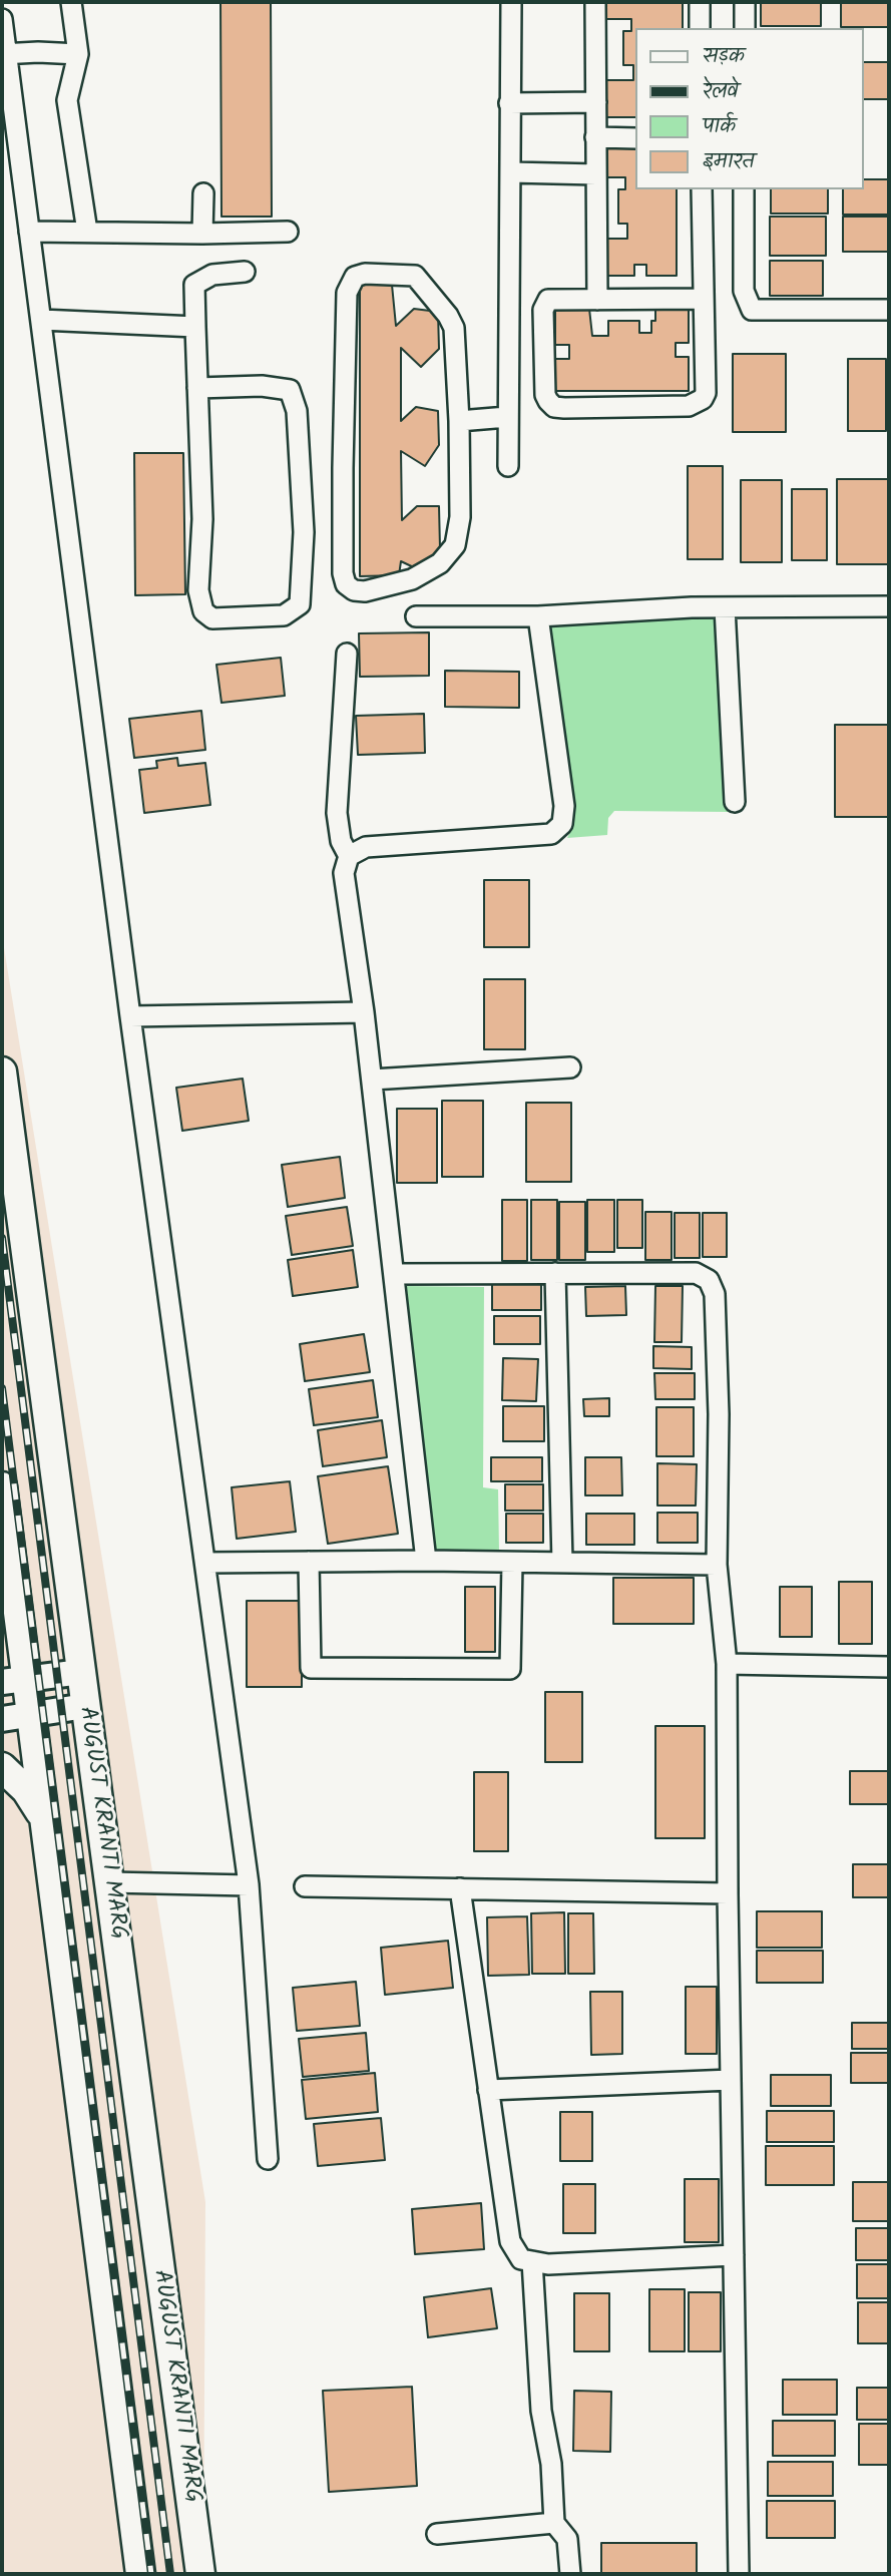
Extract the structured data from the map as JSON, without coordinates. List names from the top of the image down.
{
  "streets": {
    "main road": ["AUGUST KRANTI MARG"]
  },
  "legend": [
    "सड़क",
    "रेलवे",
    "पार्क",
    "इमारत"
  ]
}
